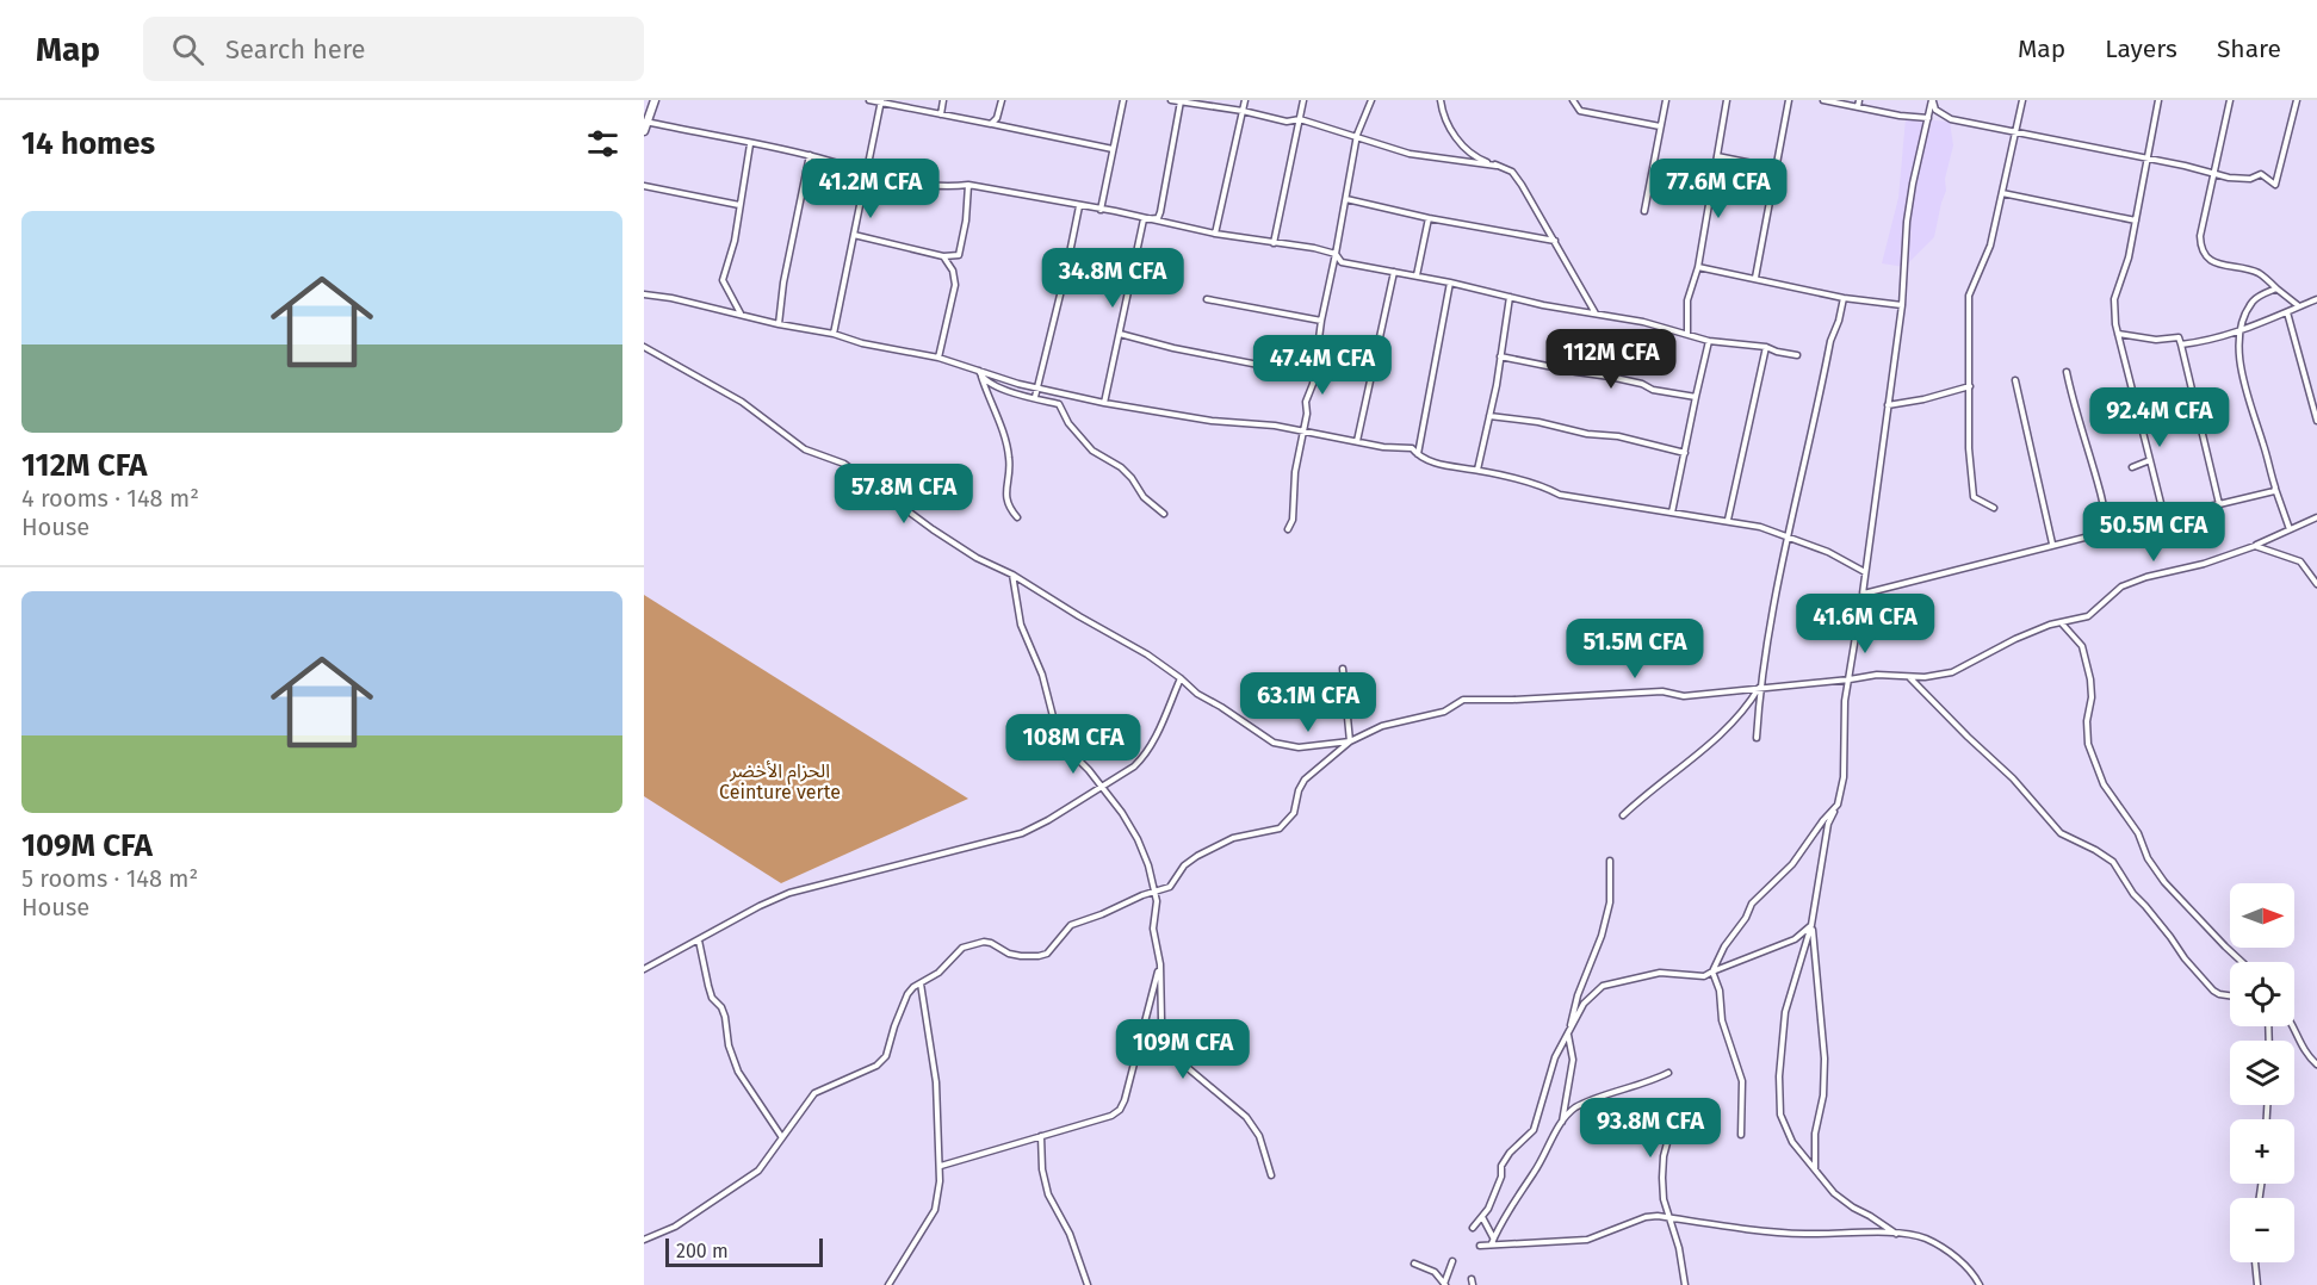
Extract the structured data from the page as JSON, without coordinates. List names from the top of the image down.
{
  "parks": ["الحزام الأخضر Ceinture verte"],
  "scale_bar": "200 m",
  "north": "right",
  "page": {
    "header": "Map",
    "search": "Search here",
    "nav": ["Map", "Layers", "Share"],
    "heading": "14 homes",
    "price": [
      "41.2M CFA",
      "77.6M CFA",
      "34.8M CFA",
      "112M CFA",
      "47.4M CFA",
      "92.4M CFA",
      "57.8M CFA",
      "50.5M CFA",
      "41.6M CFA",
      "51.5M CFA",
      "63.1M CFA",
      "108M CFA",
      "109M CFA",
      "93.8M CFA"
    ],
    "list": [
      {
        "name": "112M CFA",
        "note": "4 rooms · 148 m² · House"
      },
      {
        "name": "109M CFA",
        "note": "5 rooms · 148 m² · House"
      }
    ],
    "map_buttons": ["+", "−"],
    "scale": "200 m"
  }
}
